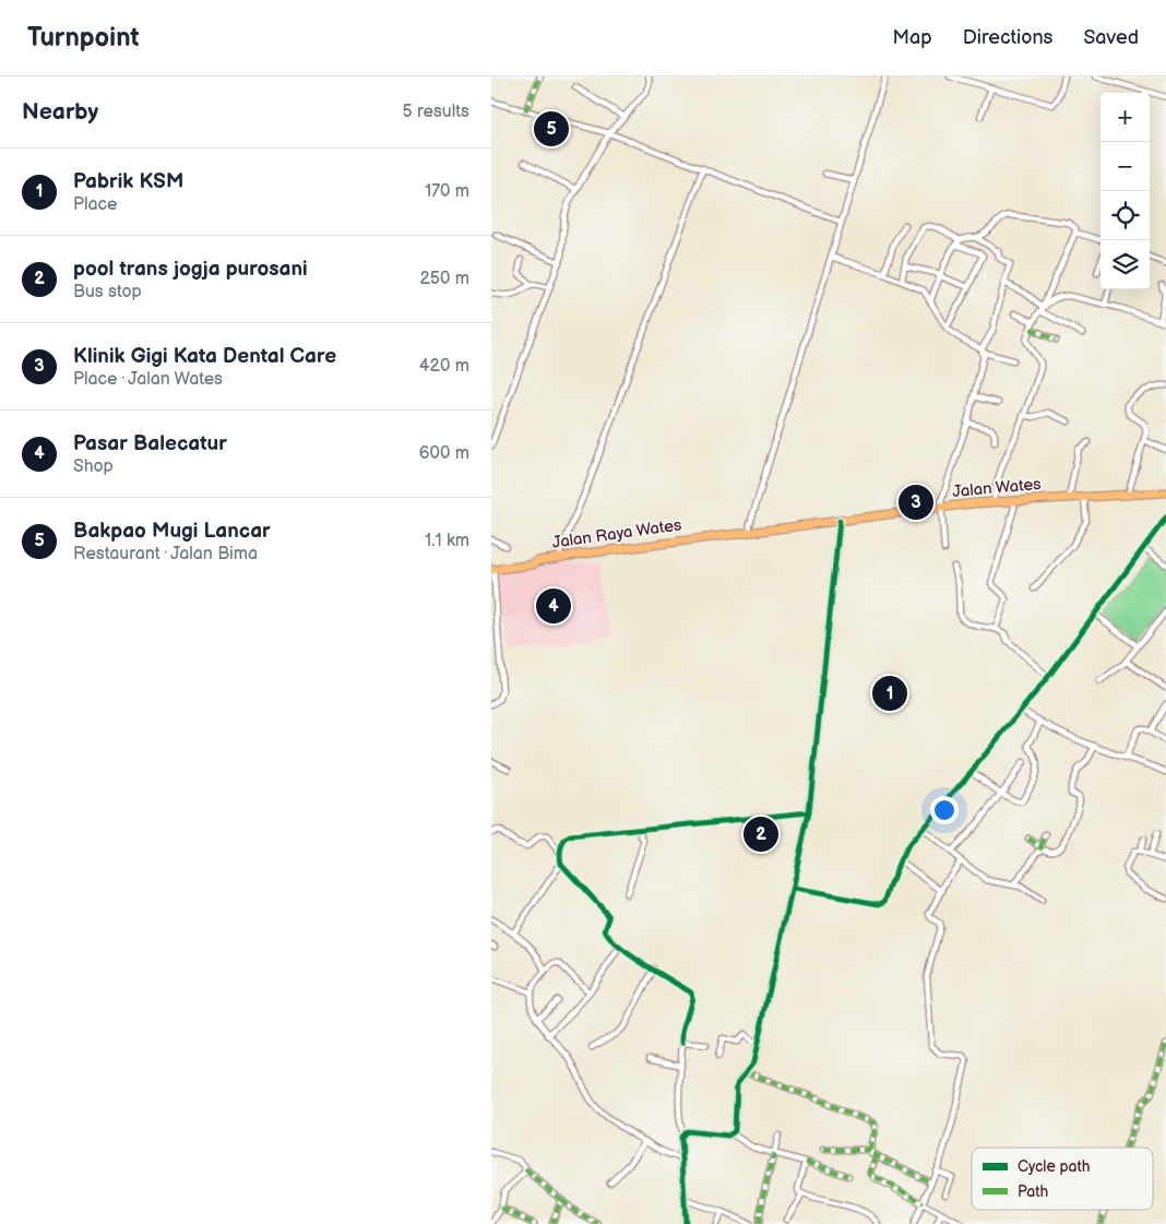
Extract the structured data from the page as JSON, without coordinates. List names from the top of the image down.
{
  "streets": {
    "highway": ["Jalan Wates", "Jalan Raya Wates"]
  },
  "crossings": [
    ["Jalan Wates", "Jalan Raya Wates"]
  ],
  "legend": ["Cycle path", "Path"],
  "page": {
    "header": "Turnpoint",
    "nav": ["Map", "Directions", "Saved"],
    "heading": ["Nearby", "5 results"],
    "map_buttons": ["+", "−"],
    "pins": [
      "5",
      "3",
      "4",
      "1",
      "2"
    ],
    "list": [
      {
        "mark": "1",
        "name": "Pabrik KSM",
        "note": "Place",
        "value": "170 m"
      },
      {
        "mark": "2",
        "name": "pool trans jogja purosani",
        "note": "Bus stop",
        "value": "250 m"
      },
      {
        "mark": "3",
        "name": "Klinik Gigi Kata Dental Care",
        "note": "Place · Jalan Wates",
        "value": "420 m"
      },
      {
        "mark": "4",
        "name": "Pasar Balecatur",
        "note": "Shop",
        "value": "600 m"
      },
      {
        "mark": "5",
        "name": "Bakpao Mugi Lancar",
        "note": "Restaurant · Jalan Bima",
        "value": "1.1 km"
      }
    ]
  }
}
